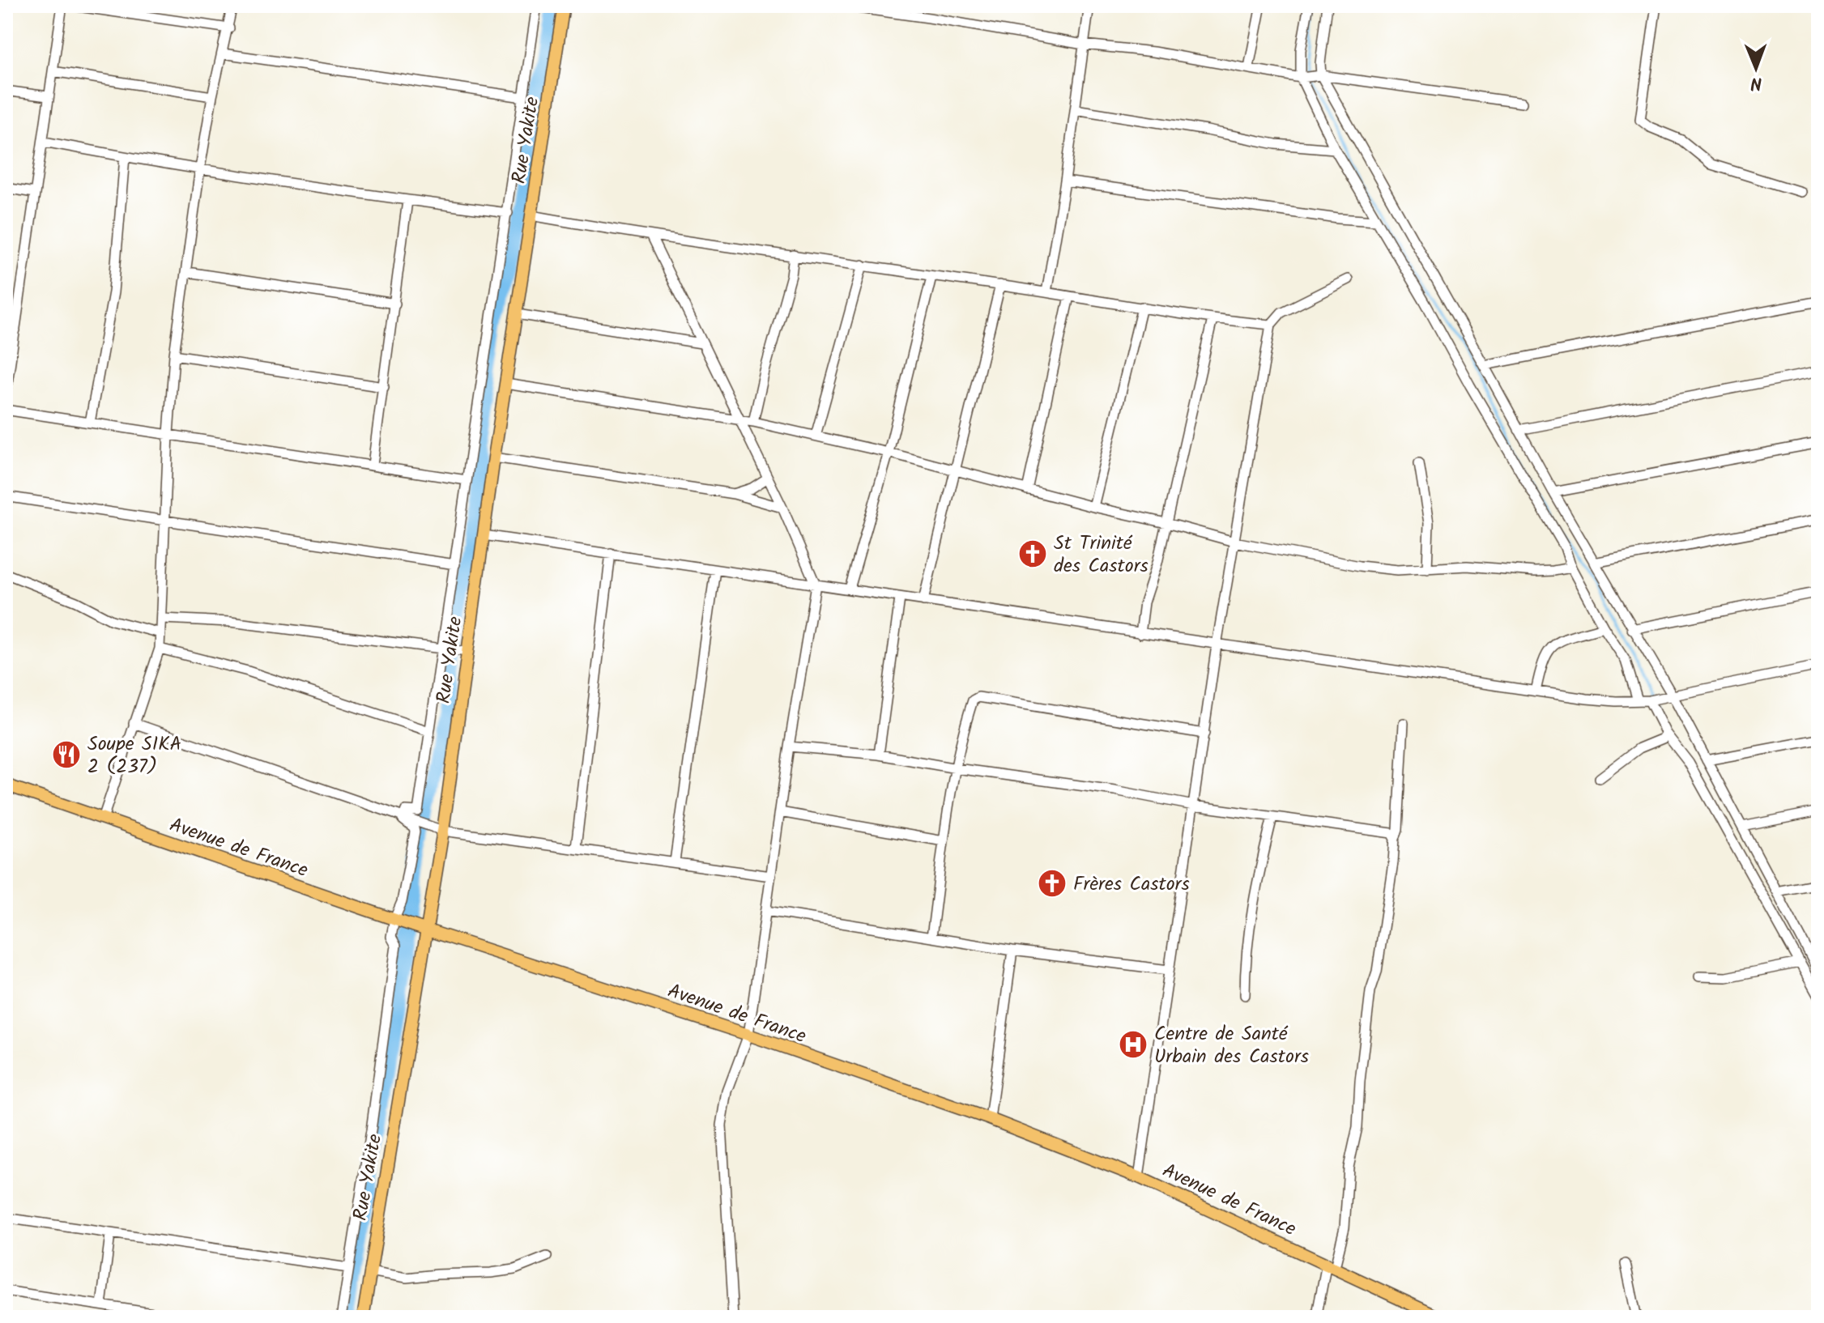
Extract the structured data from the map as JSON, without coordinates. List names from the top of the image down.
{
  "streets": {
    "main road": ["Rue Yakite", "Avenue de France"]
  },
  "crossings": [
    ["Rue Yakite", "Avenue de France"]
  ],
  "places": {
    "church": ["St Trinité des Castors", "Frères Castors"],
    "restaurant": ["Soupe SIKA 2 (237)"],
    "hospital": ["Centre de Santé Urbain des Castors"]
  },
  "north": "bottom"
}
